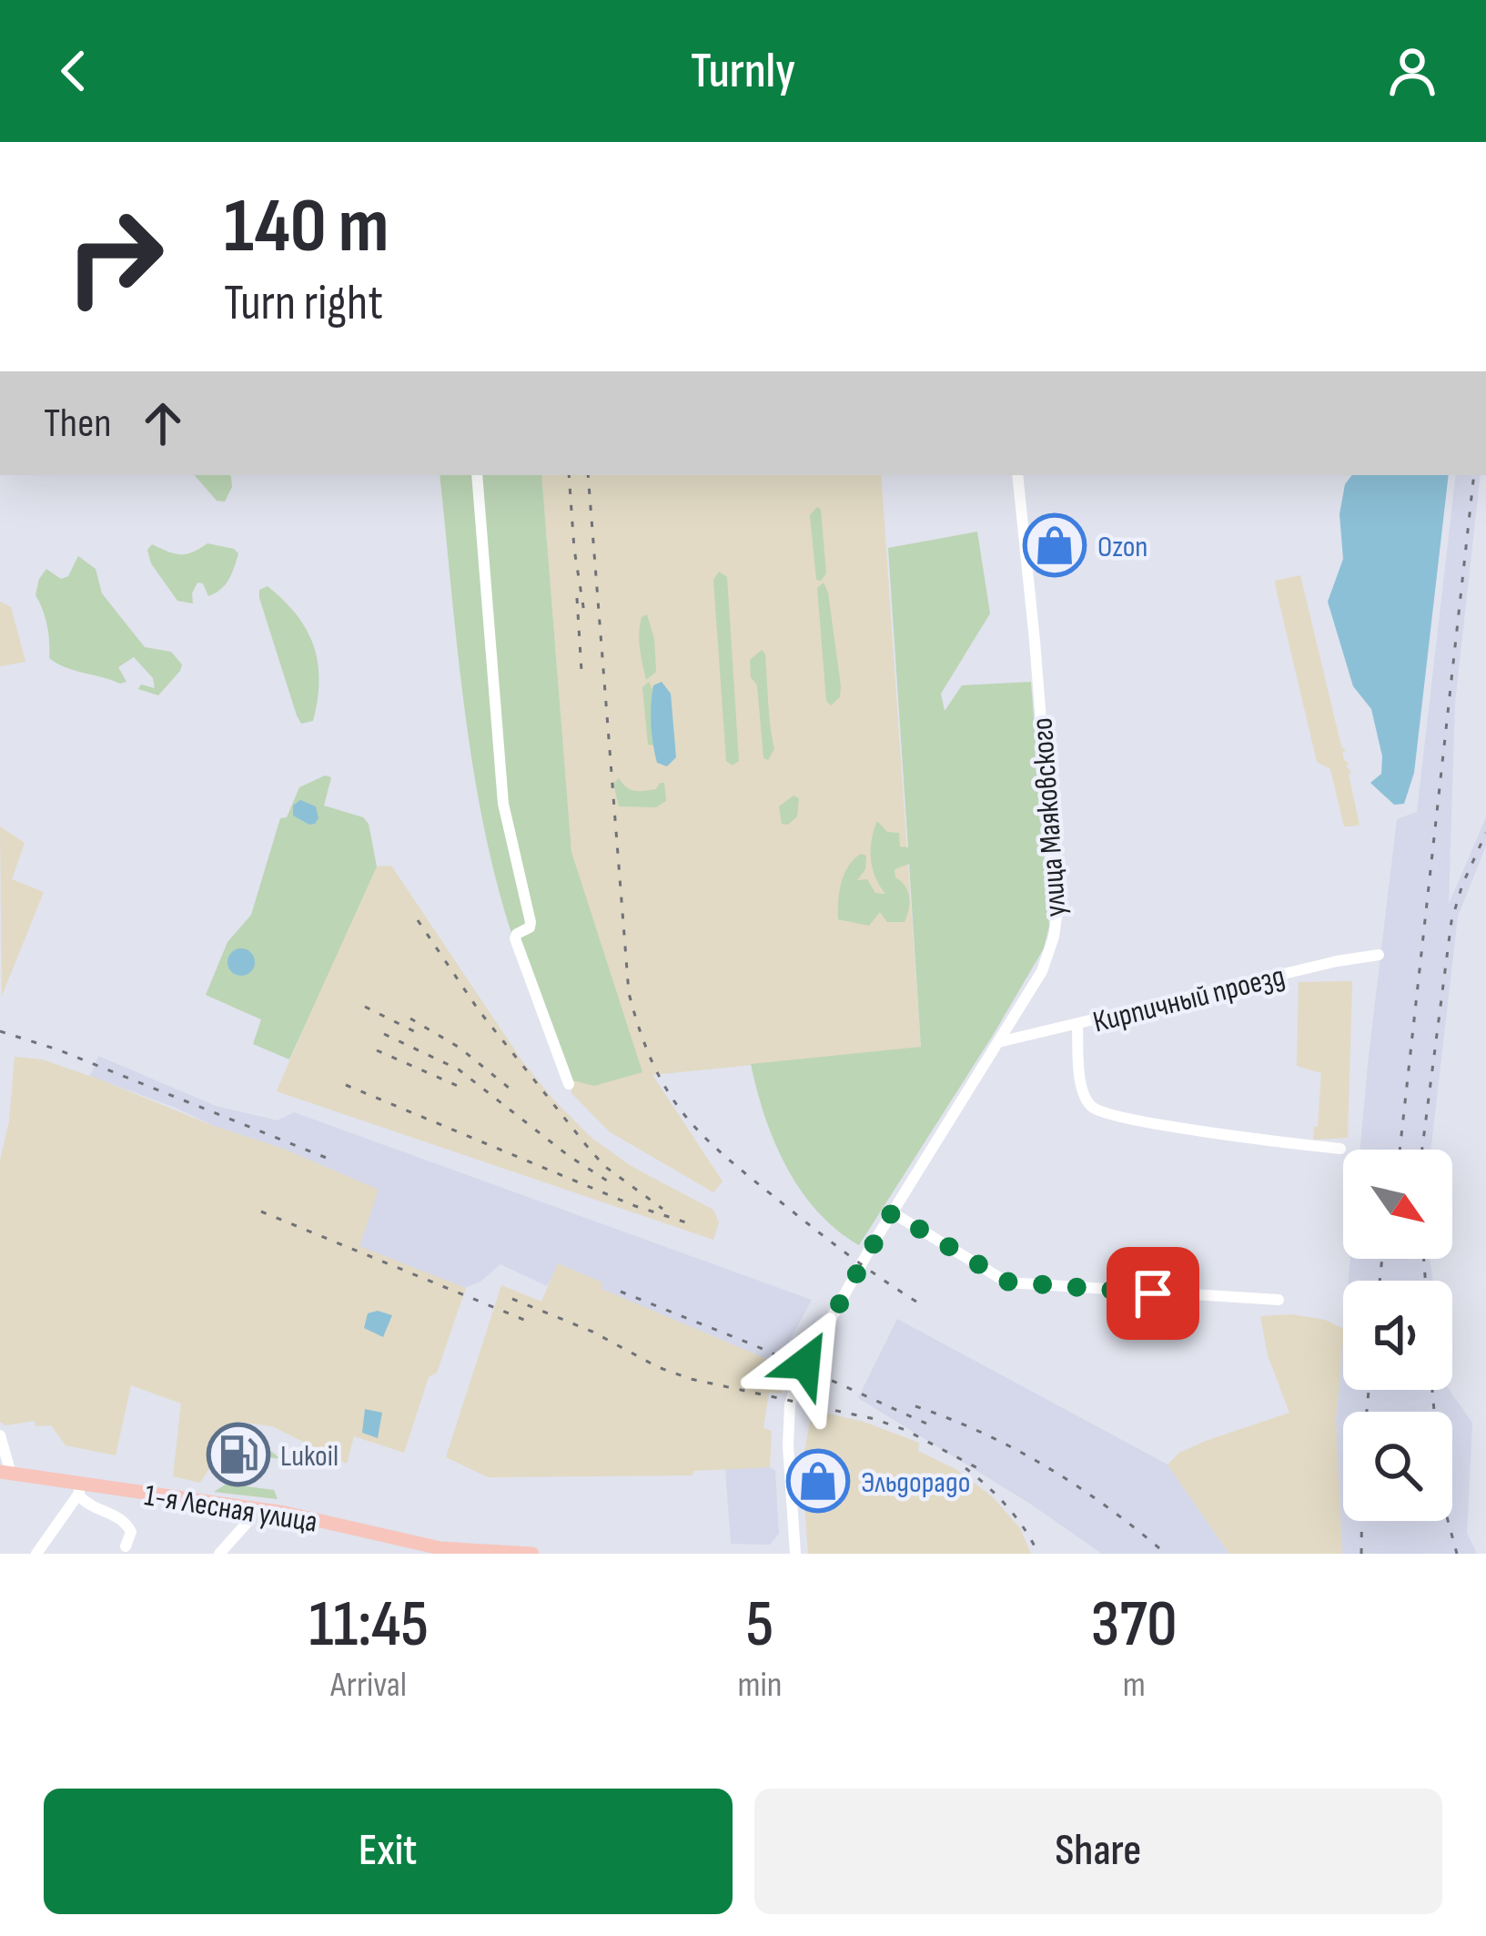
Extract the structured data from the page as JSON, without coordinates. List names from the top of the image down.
{
  "streets": {
    "main road": ["1-я Лесная улица"],
    "street": ["улица Маяковского", "Кирпичный проезд"]
  },
  "crossings": [
    ["улица Маяковского", "Кирпичный проезд"]
  ],
  "places": {
    "shop": ["Ozon", "Эльдорадо"],
    "fuel station": ["Lukoil"]
  },
  "north": "bottom right",
  "page": {
    "header": "Turnly",
    "turn": ["140 m", "Turn right"],
    "then": "Then",
    "eta": [
      "11:45",
      "Arrival",
      "5",
      "min",
      "370",
      "m"
    ],
    "buttons": ["Exit", "Share"]
  }
}
